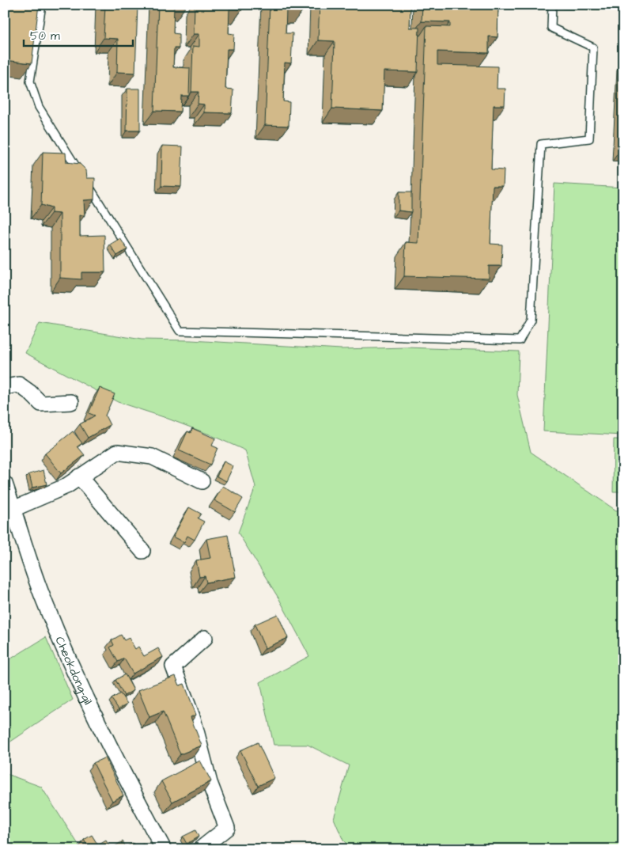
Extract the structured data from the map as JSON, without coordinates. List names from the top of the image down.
{
  "streets": {
    "street": ["Cheokdong-gil"]
  },
  "scale_bar": "50 m"
}
